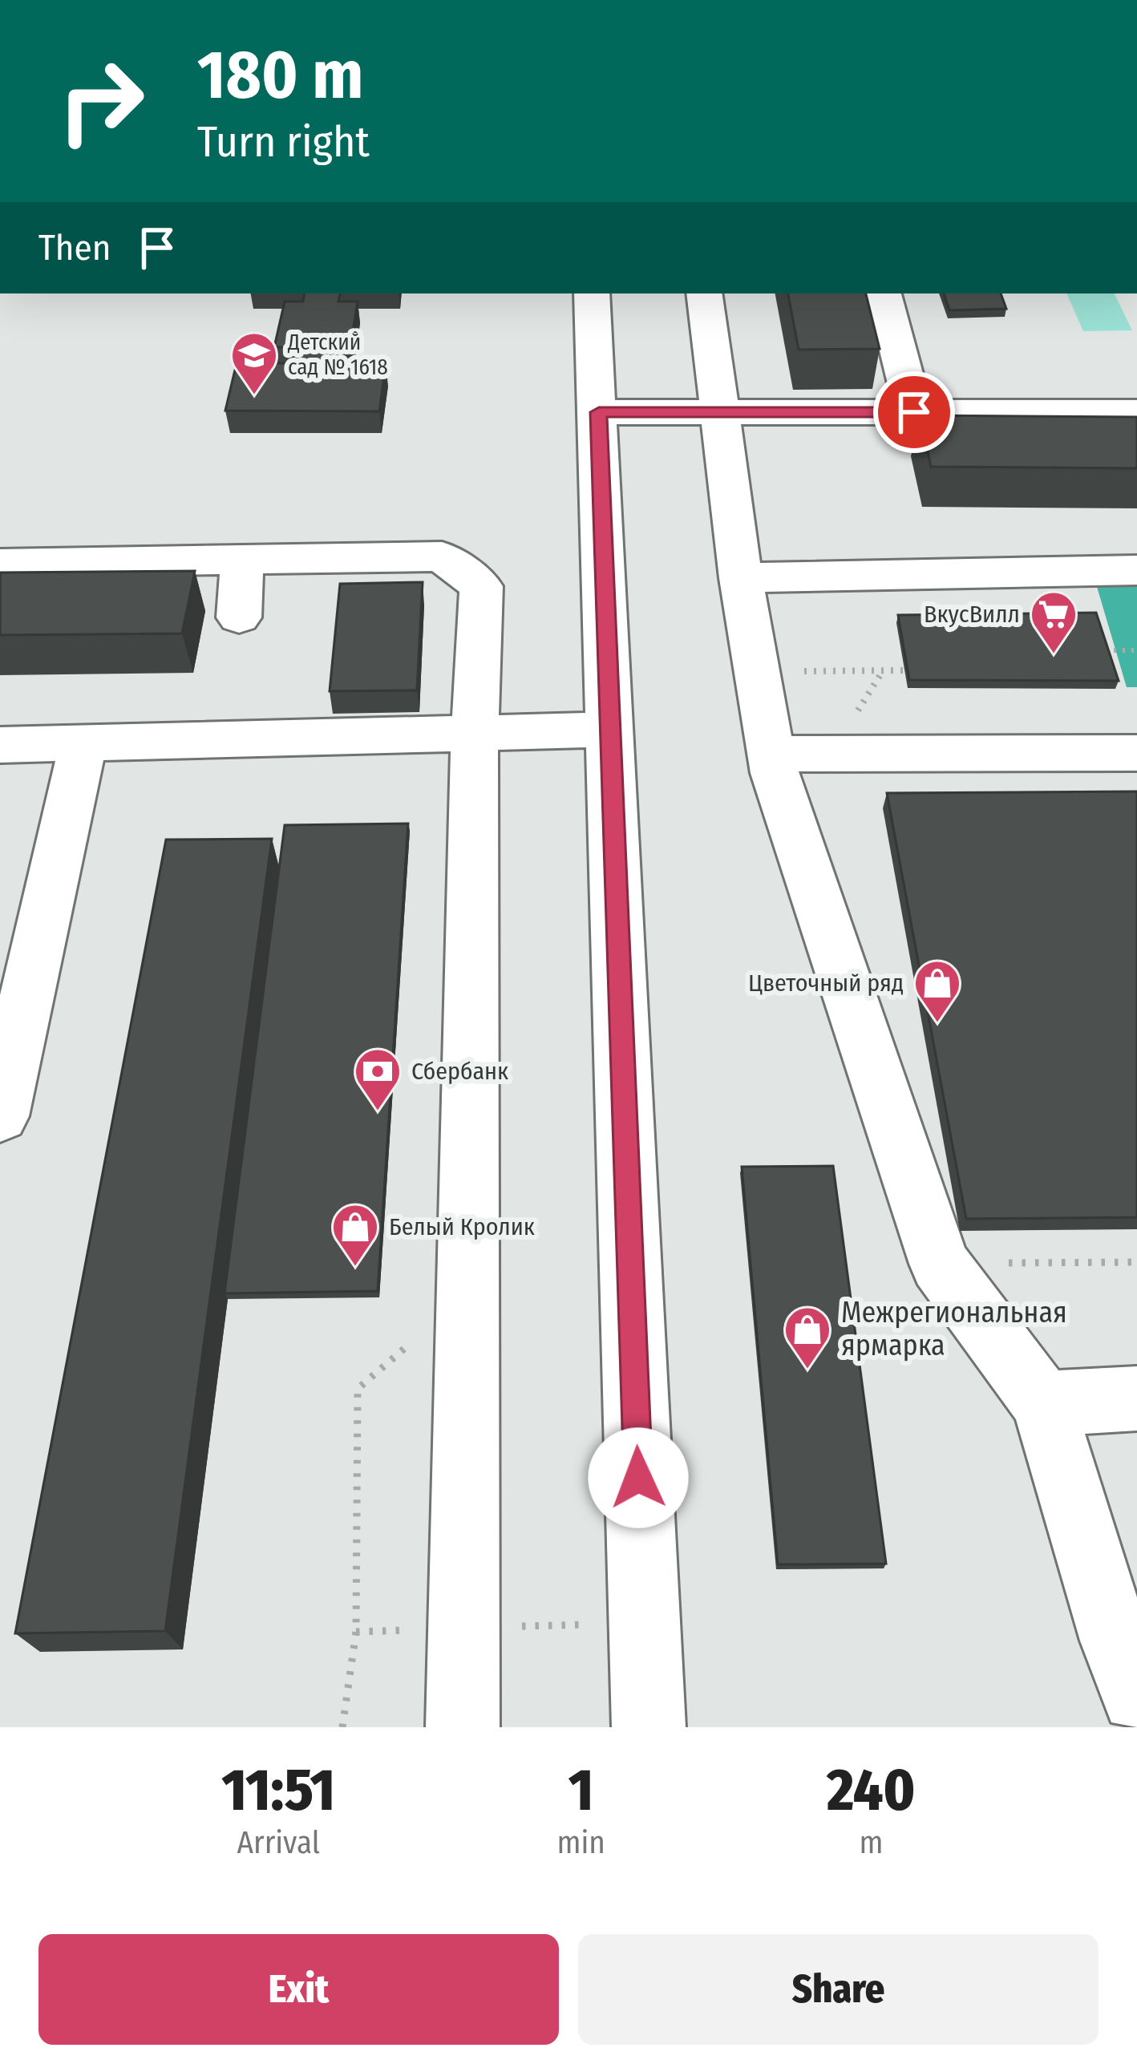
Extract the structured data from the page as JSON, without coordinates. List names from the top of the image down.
{
  "places": {
    "school or university": ["Детский сад № 1618"],
    "supermarket": ["ВкусВилл"],
    "shop": ["Цветочный ряд", "Белый Кролик", "Межрегиональная ярмарка"],
    "bank": ["Сбербанк"]
  },
  "page": {
    "turn": ["180 m", "Turn right"],
    "then": "Then",
    "eta": [
      "11:51",
      "Arrival",
      "1",
      "min",
      "240",
      "m"
    ],
    "buttons": ["Exit", "Share"]
  }
}
